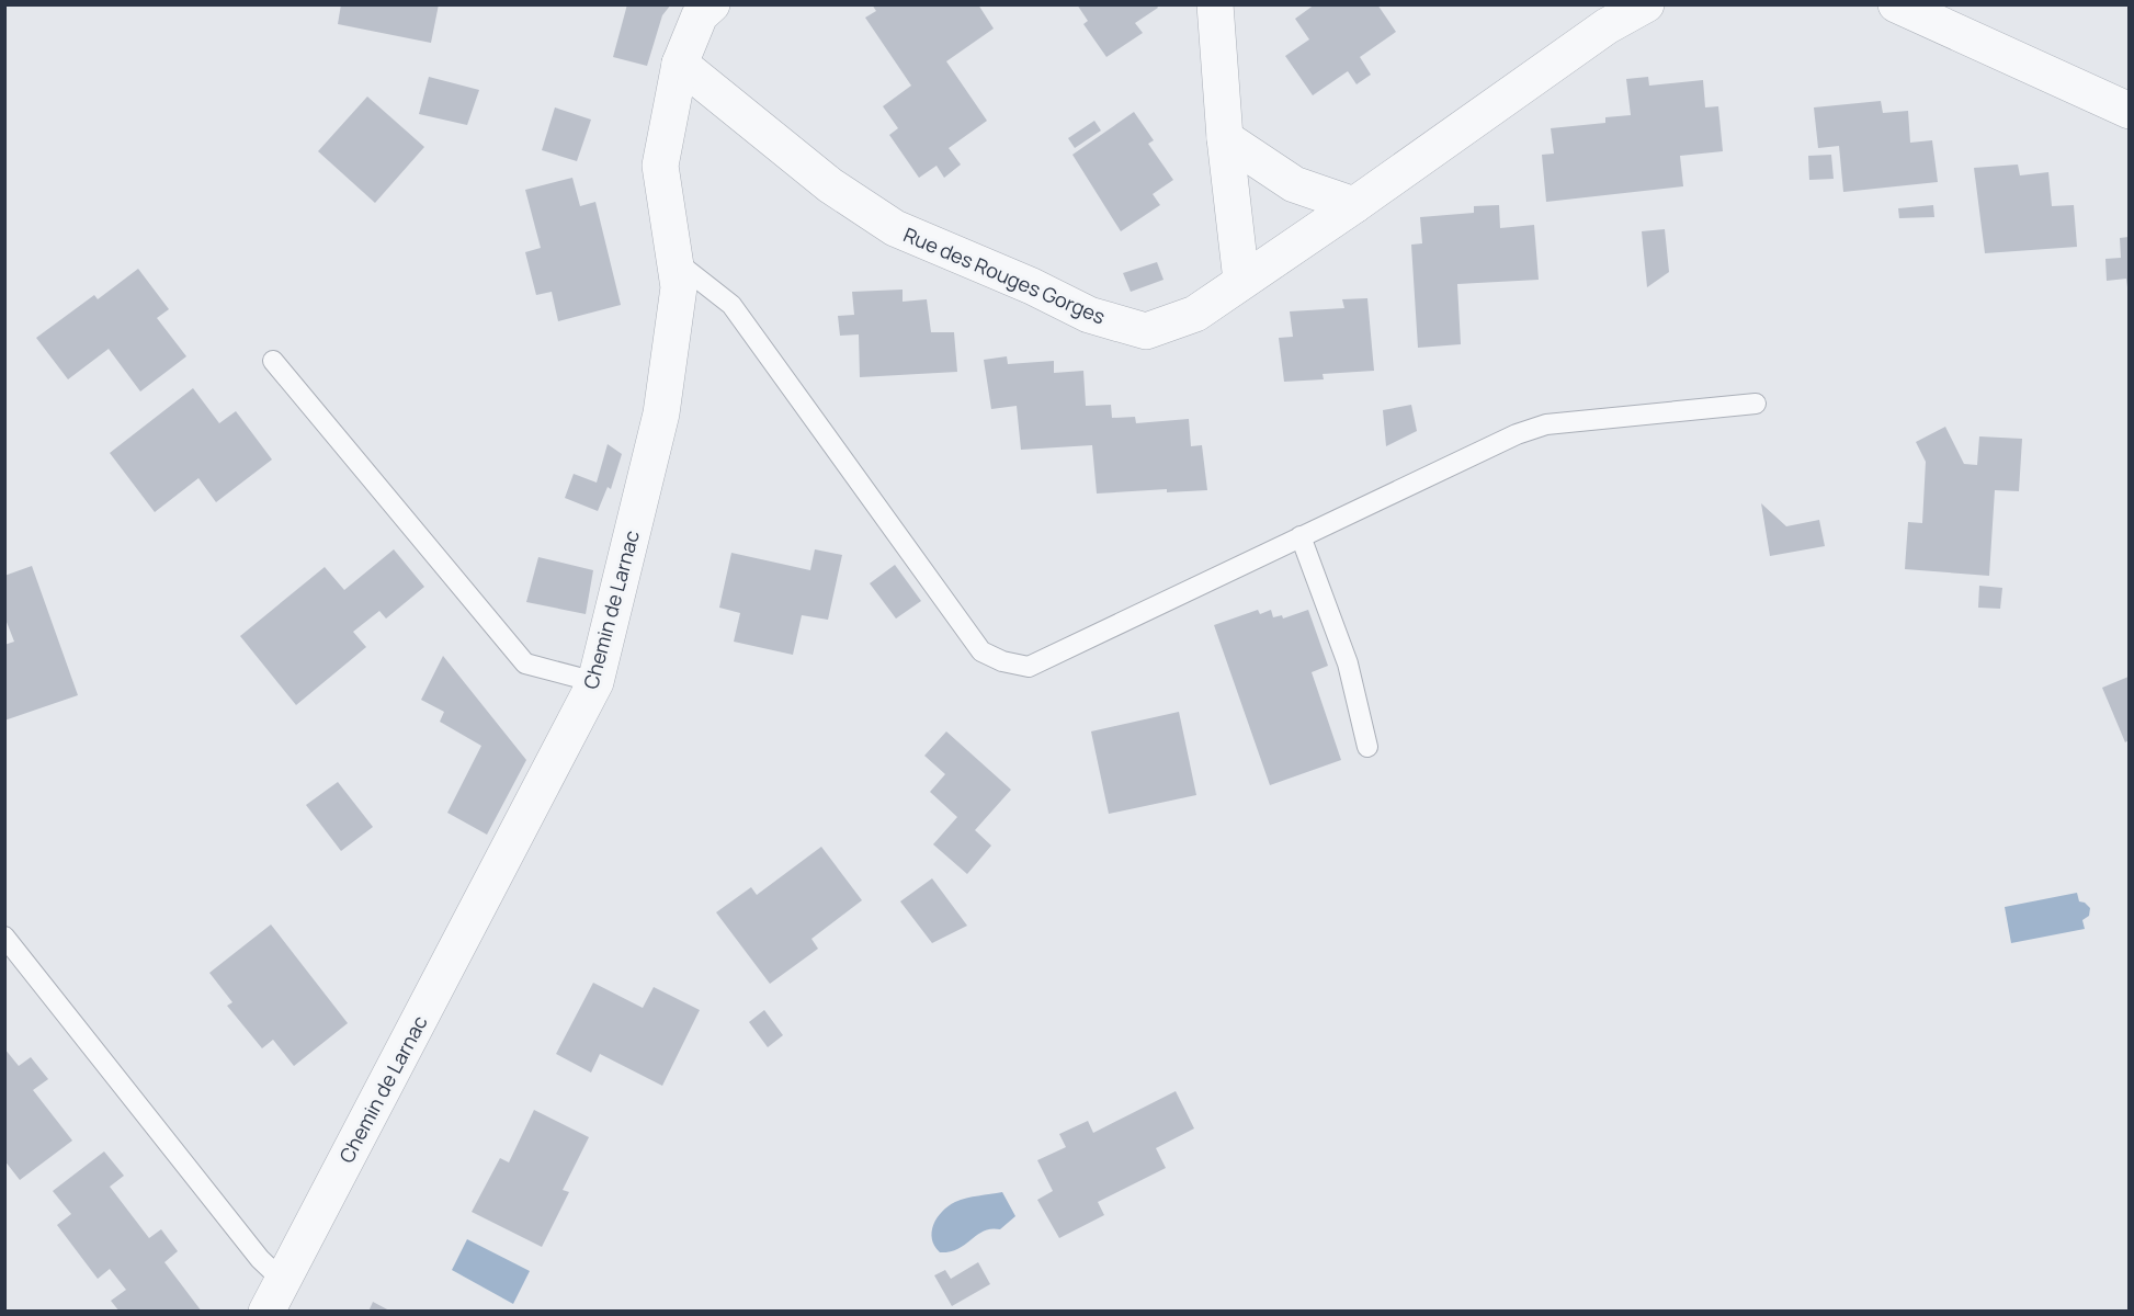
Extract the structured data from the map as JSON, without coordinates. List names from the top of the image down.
{
  "streets": {
    "street": ["Rue des Rouges Gorges", "Chemin de Larnac"]
  },
  "crossings": [
    ["Rue des Rouges Gorges", "Chemin de Larnac"]
  ]
}
